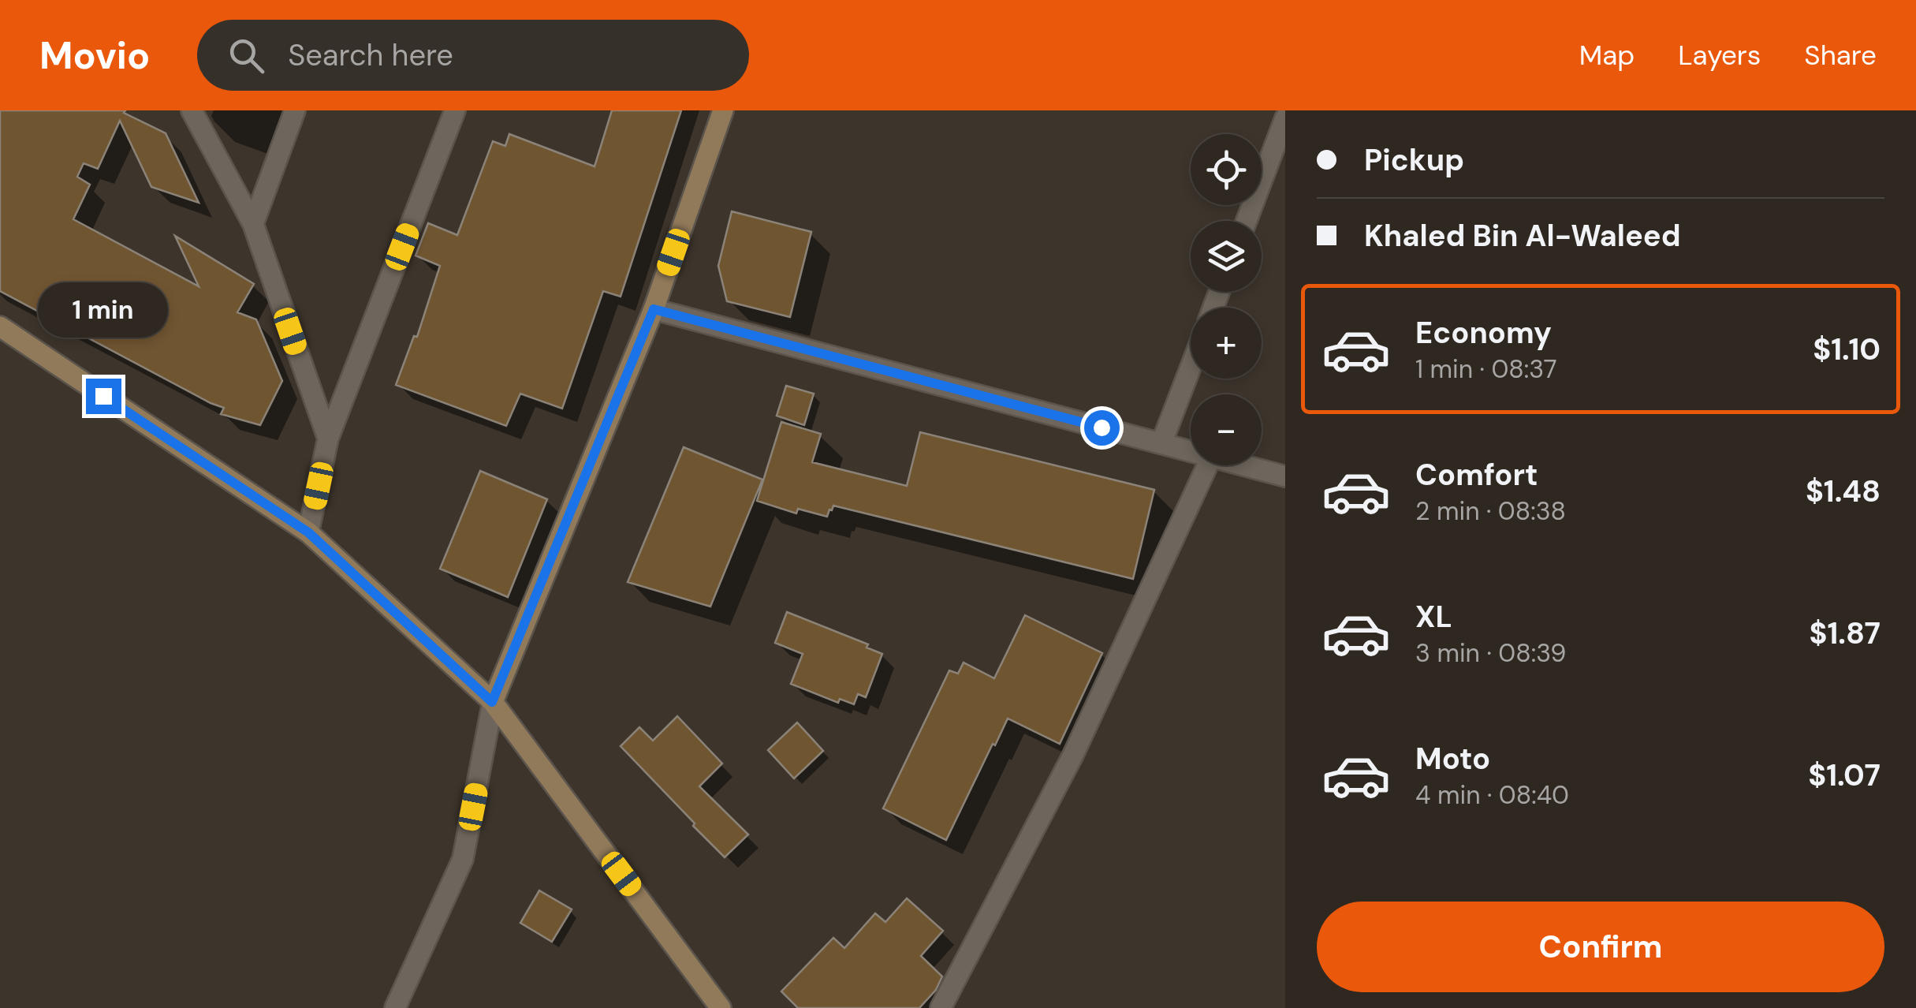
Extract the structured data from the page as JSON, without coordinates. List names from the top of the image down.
{
  "page": {
    "header": "Movio",
    "search": "Search here",
    "nav": ["Map", "Layers", "Share"],
    "banner": ["Pickup", "Khaled Bin Al-Waleed"],
    "map_buttons": ["+", "−"],
    "bubble": "1 min",
    "list": [
      {
        "name": "Economy",
        "note": "1 min · 08:37",
        "value": "$1.10"
      },
      {
        "name": "Comfort",
        "note": "2 min · 08:38",
        "value": "$1.48"
      },
      {
        "name": "XL",
        "note": "3 min · 08:39",
        "value": "$1.87"
      },
      {
        "name": "Moto",
        "note": "4 min · 08:40",
        "value": "$1.07"
      }
    ],
    "buttons": "Confirm"
  }
}
